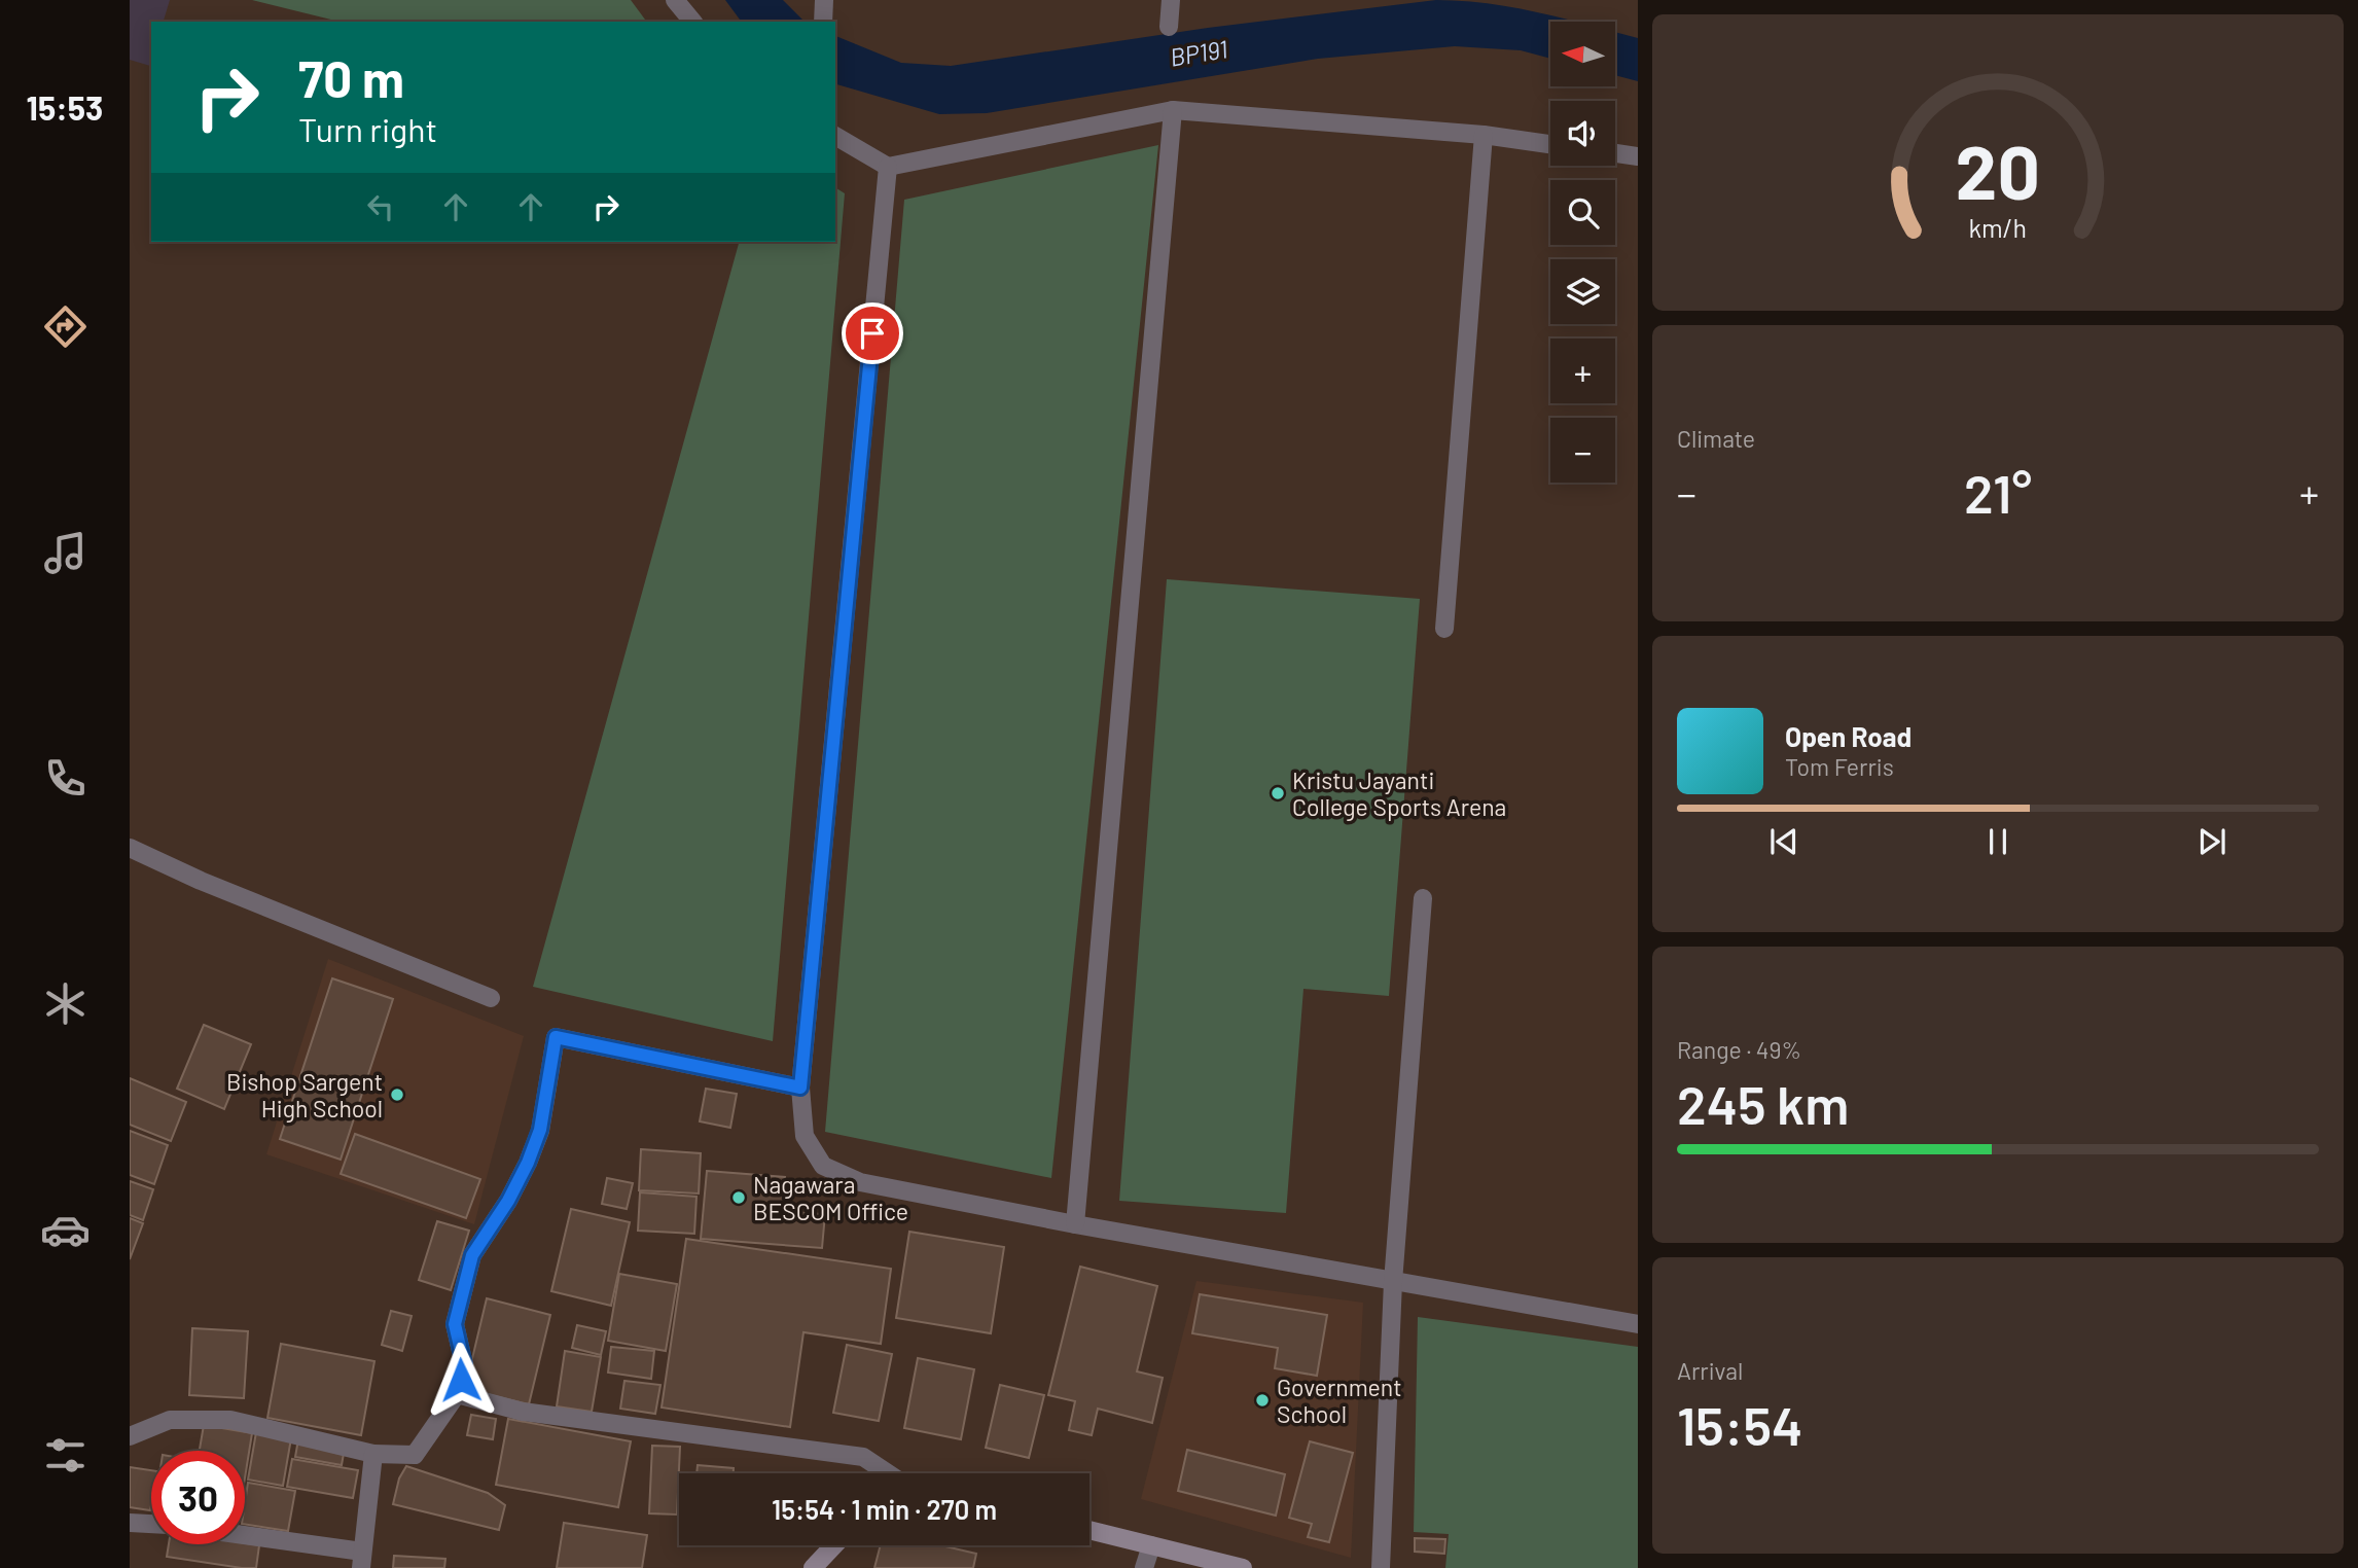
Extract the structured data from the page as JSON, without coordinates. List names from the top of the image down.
{
  "water": ["BP191"],
  "places": [
    "Kristu Jayanti College Sports Arena",
    "Bishop Sargent High School",
    "Nagawara BESCOM Office",
    "Government School"
  ],
  "north": "left",
  "page": {
    "tabs": "15:53",
    "map_buttons": ["+", "−"],
    "turn": ["70 m", "Turn right"],
    "tile": [
      "Climate",
      ["Range · 49%", "245 km"],
      ["Arrival", "15:54"]
    ],
    "heat": ["−", "21°", "+"],
    "song": ["Open Road", "Tom Ferris"],
    "limit": "30",
    "trip": "15:54 · 1 min · 270 m",
    "gauge": ["20", "km/h"]
  }
}
